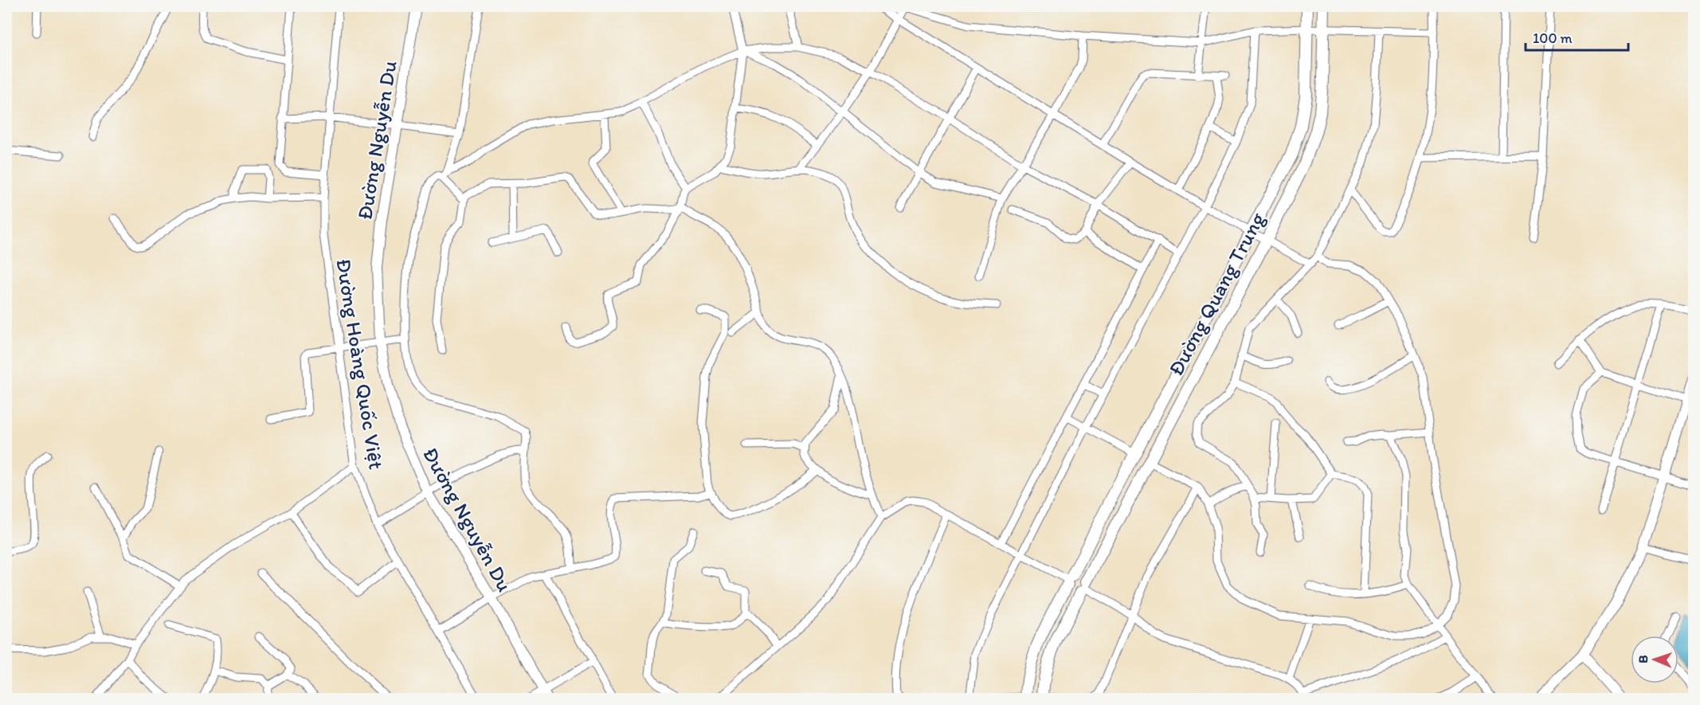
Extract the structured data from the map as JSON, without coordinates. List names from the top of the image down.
{
  "streets": {
    "main road": ["Đường Quang Trung"],
    "street": ["Đường Nguyễn Du", "Đường Hoàng Quốc Việt"]
  },
  "scale_bar": "100 m",
  "north": "left"
}
